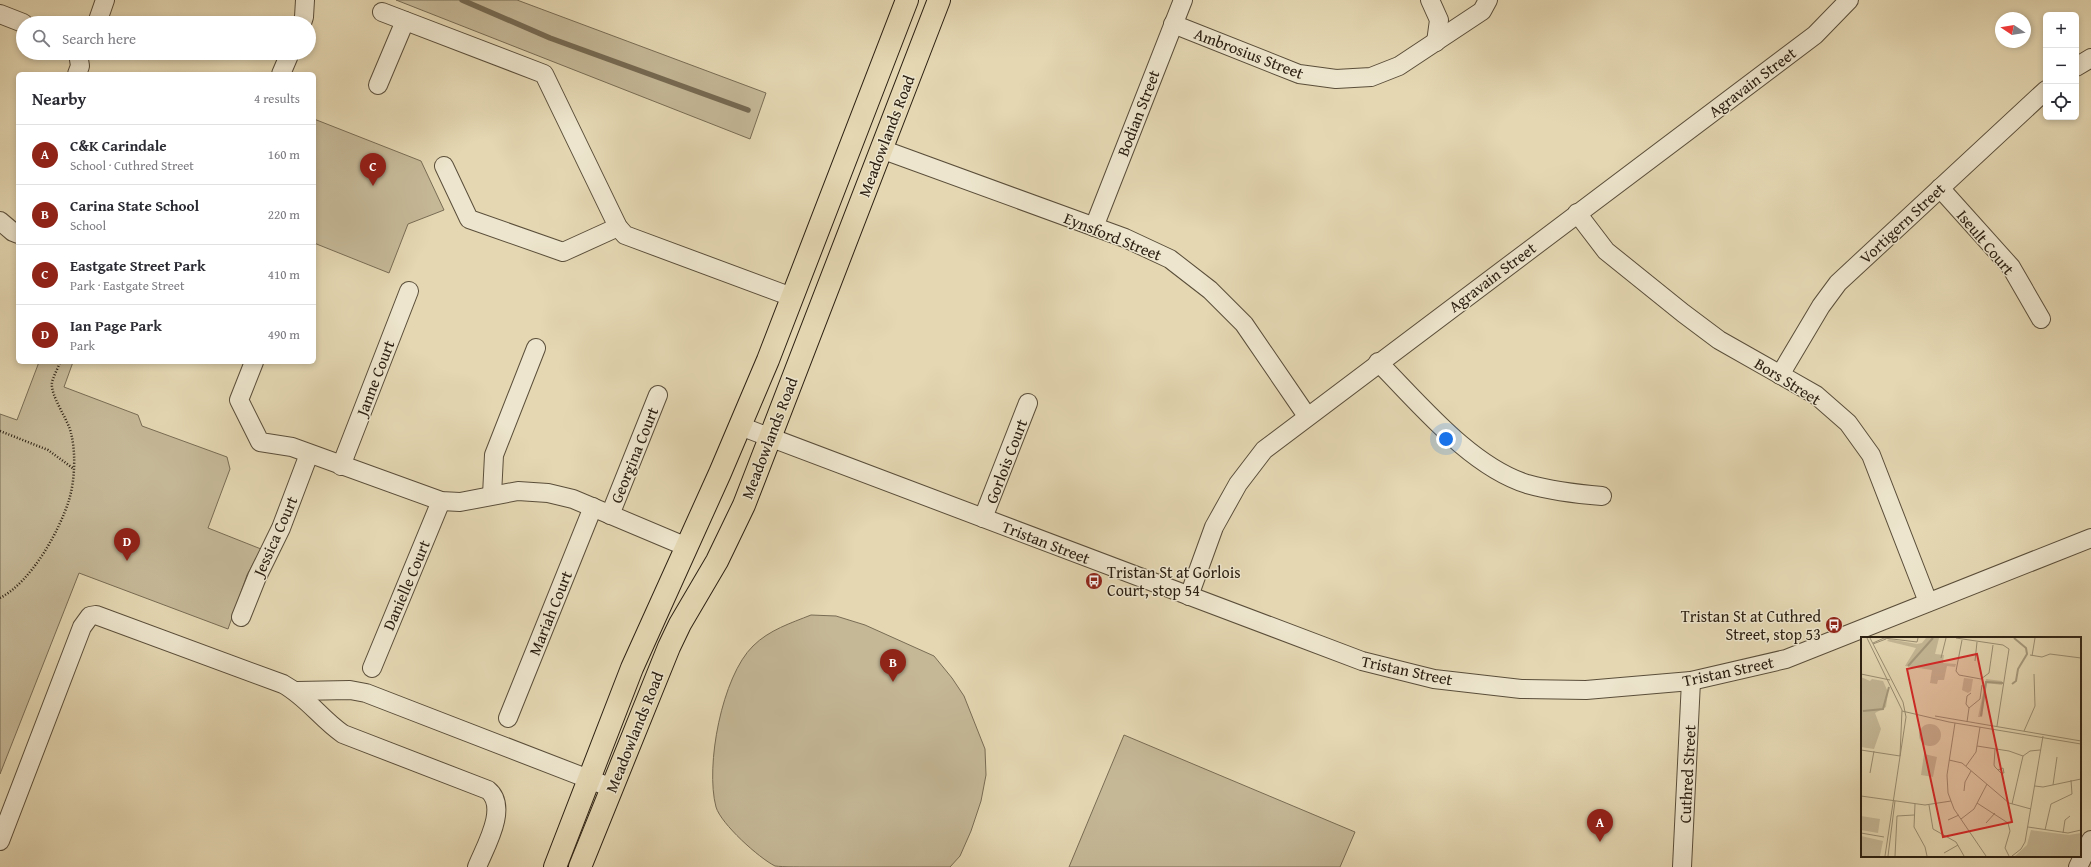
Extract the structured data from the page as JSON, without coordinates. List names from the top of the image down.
{
  "streets": {
    "main road": ["Meadowlands Road"],
    "street": [
      "Ambrosius Street",
      "Agravain Street",
      "Bodian Street",
      "Vortigern Street",
      "Eynsford Street",
      "Iseult Court",
      "Janne Court",
      "Bors Street",
      "Georgina Court",
      "Gorlois Court",
      "Jessica Court",
      "Tristan Street",
      "Danielle Court",
      "Mariah Court",
      "Cuthred Street"
    ]
  },
  "crossings": [
    ["Ambrosius Street", "Bodian Street"],
    ["Agravain Street", "Eynsford Street"],
    ["Agravain Street", "Bors Street"],
    ["Agravain Street", "Tristan Street"],
    ["Bodian Street", "Eynsford Street"],
    ["Meadowlands Road", "Eynsford Street"],
    ["Meadowlands Road", "Tristan Street"],
    ["Vortigern Street", "Iseult Court"],
    ["Vortigern Street", "Bors Street"],
    ["Bors Street", "Tristan Street"],
    ["Gorlois Court", "Tristan Street"],
    ["Tristan Street", "Cuthred Street"]
  ],
  "places": {
    "bus stop": ["Tristan St at Gorlois Court, stop 54", "Tristan St at Cuthred Street, stop 53"]
  },
  "north": "left",
  "page": {
    "map_buttons": ["+", "−"],
    "search": "Search here",
    "heading": ["Nearby", "4 results"],
    "list": [
      {
        "mark": "A",
        "name": "C&K Carindale",
        "note": "School · Cuthred Street",
        "value": "160 m"
      },
      {
        "mark": "B",
        "name": "Carina State School",
        "note": "School",
        "value": "220 m"
      },
      {
        "mark": "C",
        "name": "Eastgate Street Park",
        "note": "Park · Eastgate Street",
        "value": "410 m"
      },
      {
        "mark": "D",
        "name": "Ian Page Park",
        "note": "Park",
        "value": "490 m"
      }
    ],
    "pins": [
      "C",
      "D",
      "B",
      "A"
    ]
  }
}
